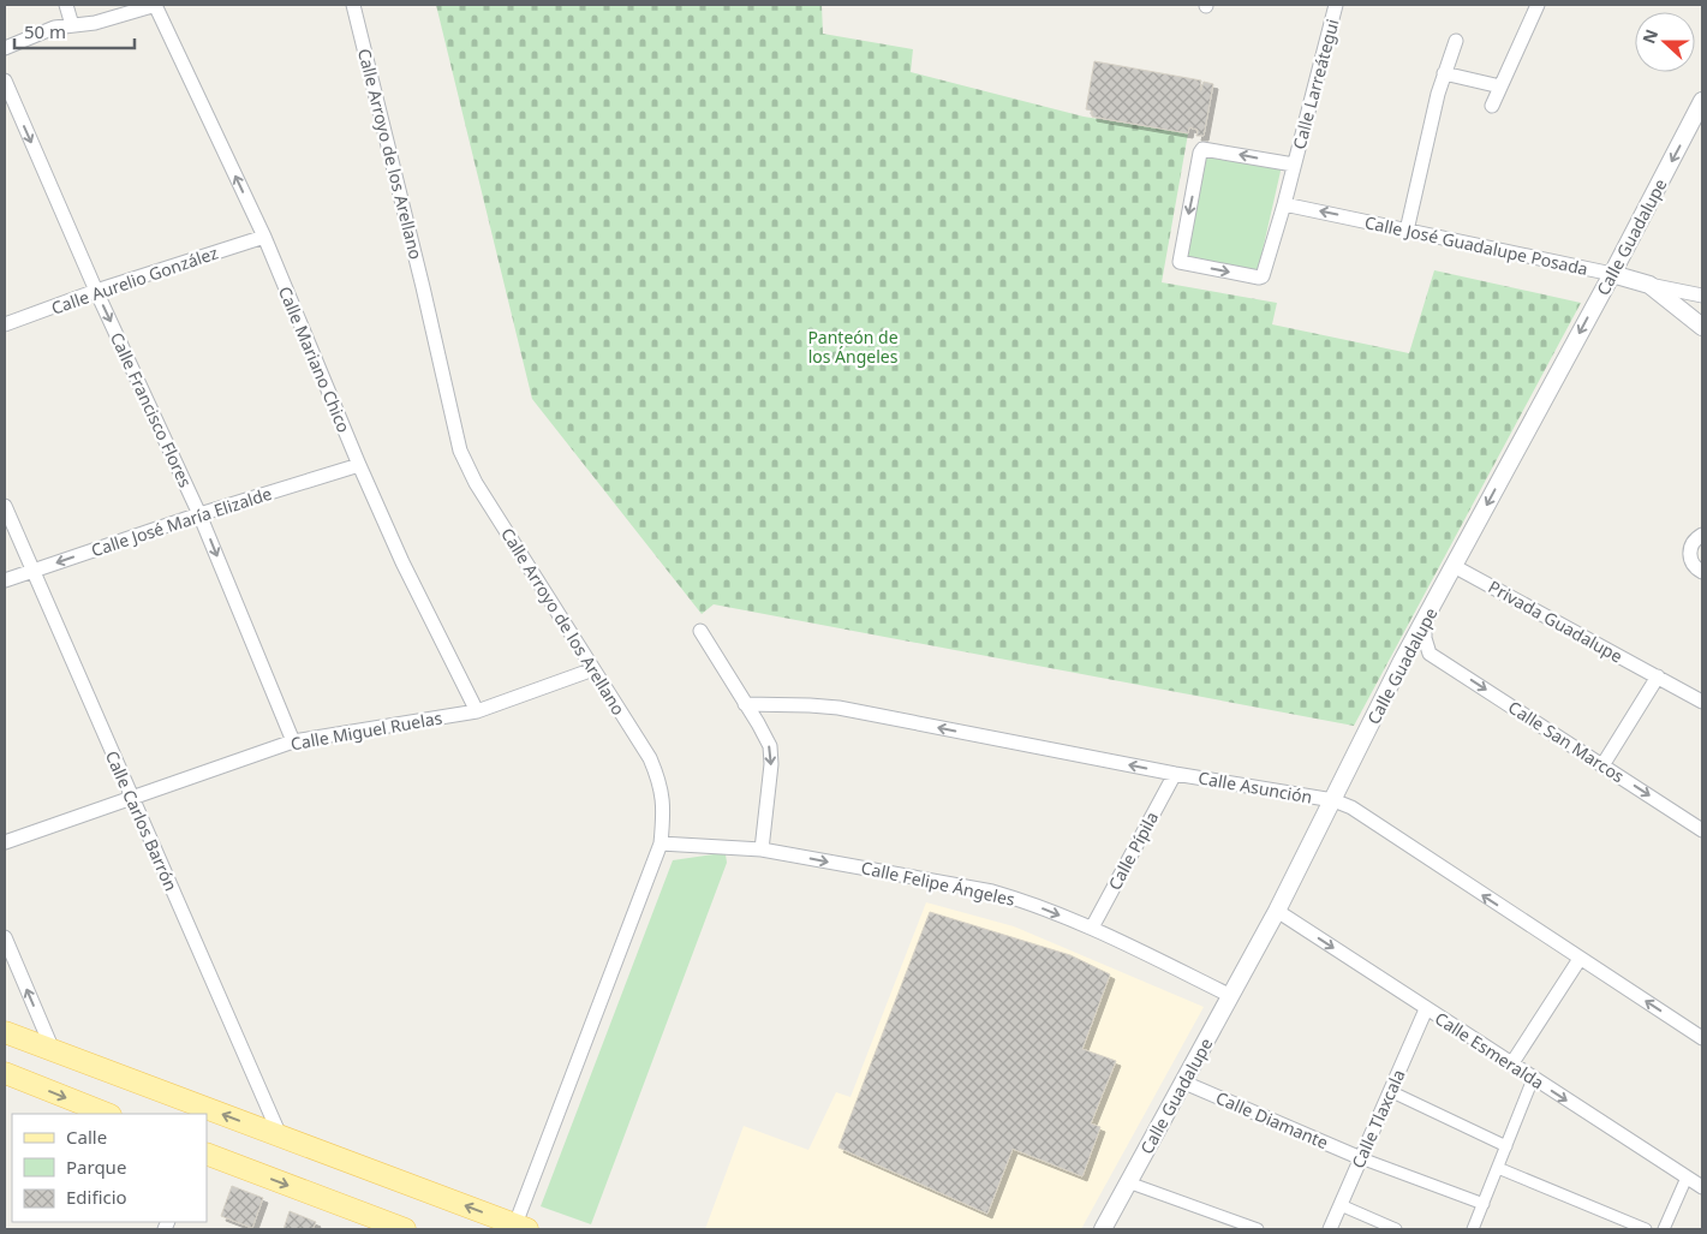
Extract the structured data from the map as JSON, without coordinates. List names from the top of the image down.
{
  "streets": {
    "street": [
      "Calle Larreátegui",
      "Calle Arroyo de los Arellano",
      "Calle Guadalupe",
      "Calle José Guadalupe Posada",
      "Calle Aurelio González",
      "Calle Mariano Chico",
      "Calle Francisco Flores",
      "Calle José María Elizalde",
      "Privada Guadalupe",
      "Calle Miguel Ruelas",
      "Calle San Marcos",
      "Calle Asunción",
      "Calle Carlos Barrón",
      "Calle Pípila",
      "Calle Felipe Ángeles",
      "Calle Esmeralda",
      "Calle Tlaxcala",
      "Calle Diamante"
    ]
  },
  "crossings": [
    ["Calle Larreátegui", "Calle José Guadalupe Posada"],
    ["Calle Arroyo de los Arellano", "Calle Miguel Ruelas"],
    ["Calle Arroyo de los Arellano", "Calle Felipe Ángeles"],
    ["Calle Guadalupe", "Calle José Guadalupe Posada"],
    ["Calle Guadalupe", "Privada Guadalupe"],
    ["Calle Guadalupe", "Calle Asunción"],
    ["Calle Guadalupe", "Calle Felipe Ángeles"],
    ["Calle Guadalupe", "Calle Esmeralda"],
    ["Calle Guadalupe", "Calle Diamante"],
    ["Calle Aurelio González", "Calle Mariano Chico"],
    ["Calle Aurelio González", "Calle Francisco Flores"],
    ["Calle Mariano Chico", "Calle José María Elizalde"],
    ["Calle Mariano Chico", "Calle Miguel Ruelas"],
    ["Calle Francisco Flores", "Calle José María Elizalde"],
    ["Calle Francisco Flores", "Calle Miguel Ruelas"],
    ["Calle José María Elizalde", "Calle Carlos Barrón"],
    ["Calle Miguel Ruelas", "Calle Carlos Barrón"],
    ["Calle Asunción", "Calle Pípila"],
    ["Calle Pípila", "Calle Felipe Ángeles"],
    ["Calle Esmeralda", "Calle Tlaxcala"],
    ["Calle Tlaxcala", "Calle Diamante"]
  ],
  "one_way": [
    "Calle Guadalupe",
    "Calle Francisco Flores",
    "Calle José María Elizalde",
    "Calle San Marcos",
    "Calle Asunción",
    "Calle Felipe Ángeles"
  ],
  "parks": ["Panteón de los Ángeles"],
  "legend": ["Calle", "Parque", "Edificio"],
  "scale_bar": "50 m",
  "north": "left"
}
